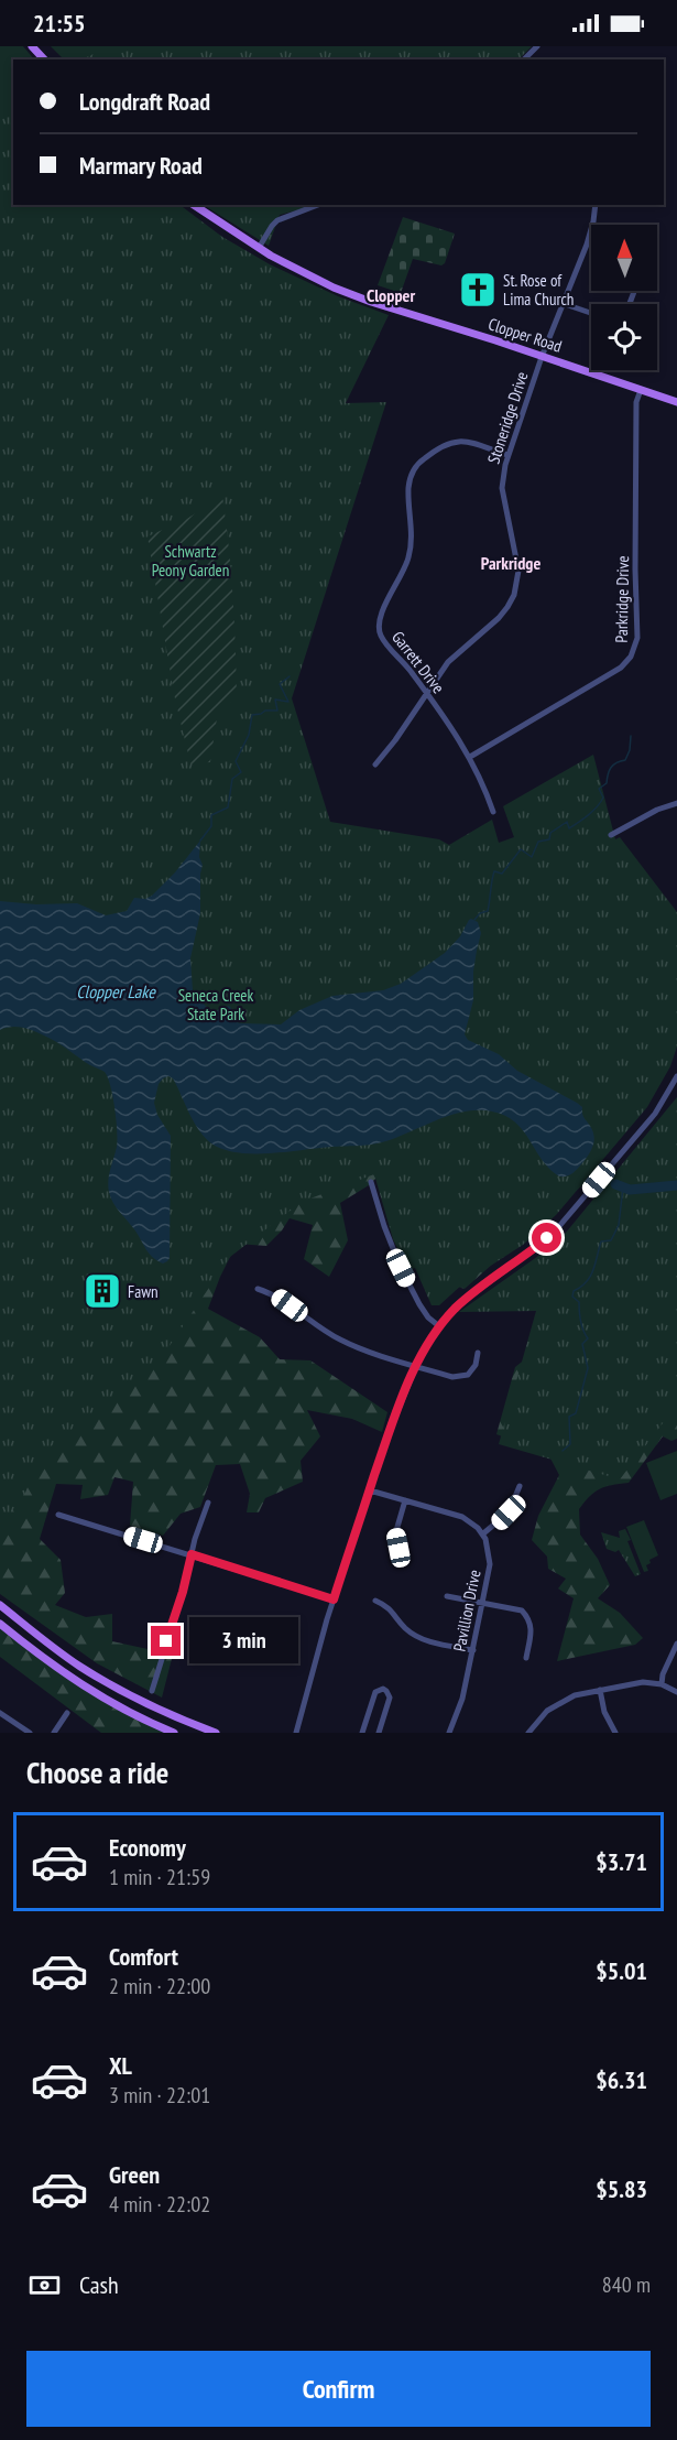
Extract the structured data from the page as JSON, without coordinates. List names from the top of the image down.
{
  "streets": {
    "main road": ["Clopper Road"],
    "street": [
      "Stoneridge Drive",
      "Parkridge Drive",
      "Garrett Drive",
      "Pavillion Drive"
    ]
  },
  "crossings": [
    ["Clopper Road", "Stoneridge Drive"],
    ["Clopper Road", "Parkridge Drive"],
    ["Stoneridge Drive", "Garrett Drive"],
    ["Parkridge Drive", "Garrett Drive"]
  ],
  "districts": ["Clopper", "Parkridge"],
  "water": ["Clopper Lake"],
  "parks": ["Schwartz Peony Garden", "Seneca Creek State Park"],
  "places": {
    "church": ["St. Rose of Lima Church"],
    "building": ["Fawn"]
  },
  "north": "top",
  "page": {
    "status": "21:55",
    "banner": ["Longdraft Road", "Marmary Road"],
    "bubble": "3 min",
    "heading": "Choose a ride",
    "list": [
      {
        "name": "Economy",
        "note": "1 min · 21:59",
        "value": "$3.71"
      },
      {
        "name": "Comfort",
        "note": "2 min · 22:00",
        "value": "$5.01"
      },
      {
        "name": "XL",
        "note": "3 min · 22:01",
        "value": "$6.31"
      },
      {
        "name": "Green",
        "note": "4 min · 22:02",
        "value": "$5.83"
      }
    ],
    "pay": ["Cash", "840 m"],
    "buttons": "Confirm"
  }
}
